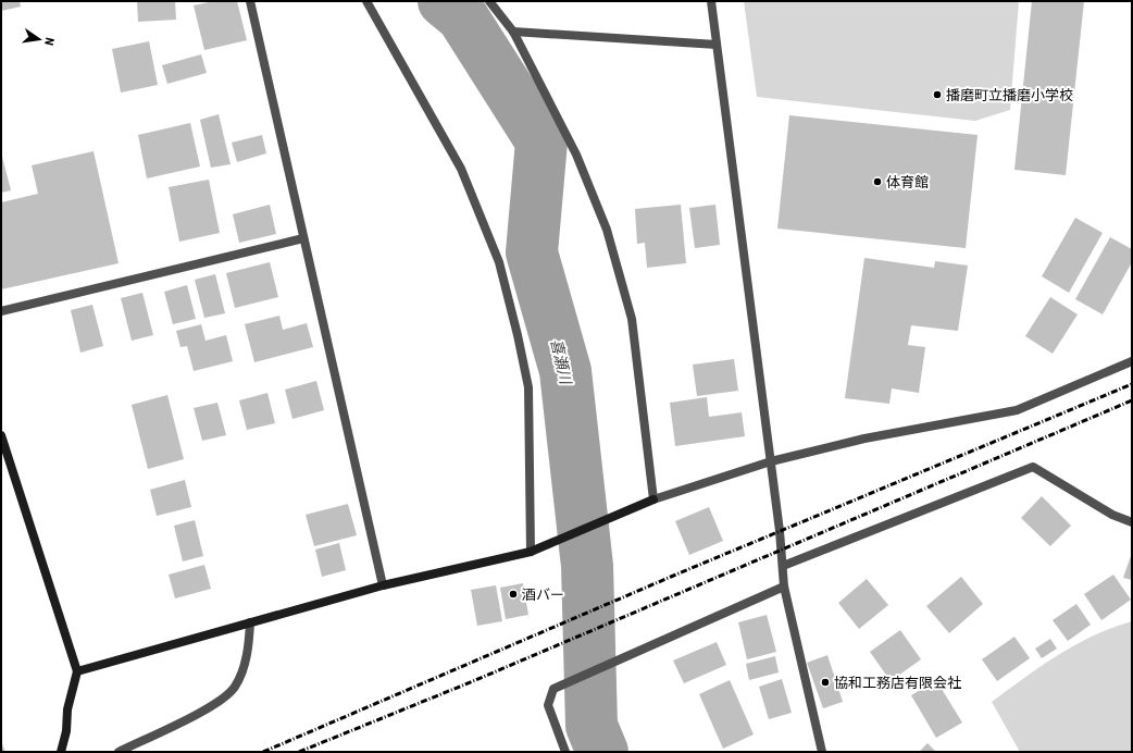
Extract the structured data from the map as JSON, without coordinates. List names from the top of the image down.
{
  "water": ["喜瀬川"],
  "places": [
    "播磨町立播磨小学校",
    "体育館",
    "酒バー",
    "協和工務店有限会社"
  ],
  "north": "right"
}
